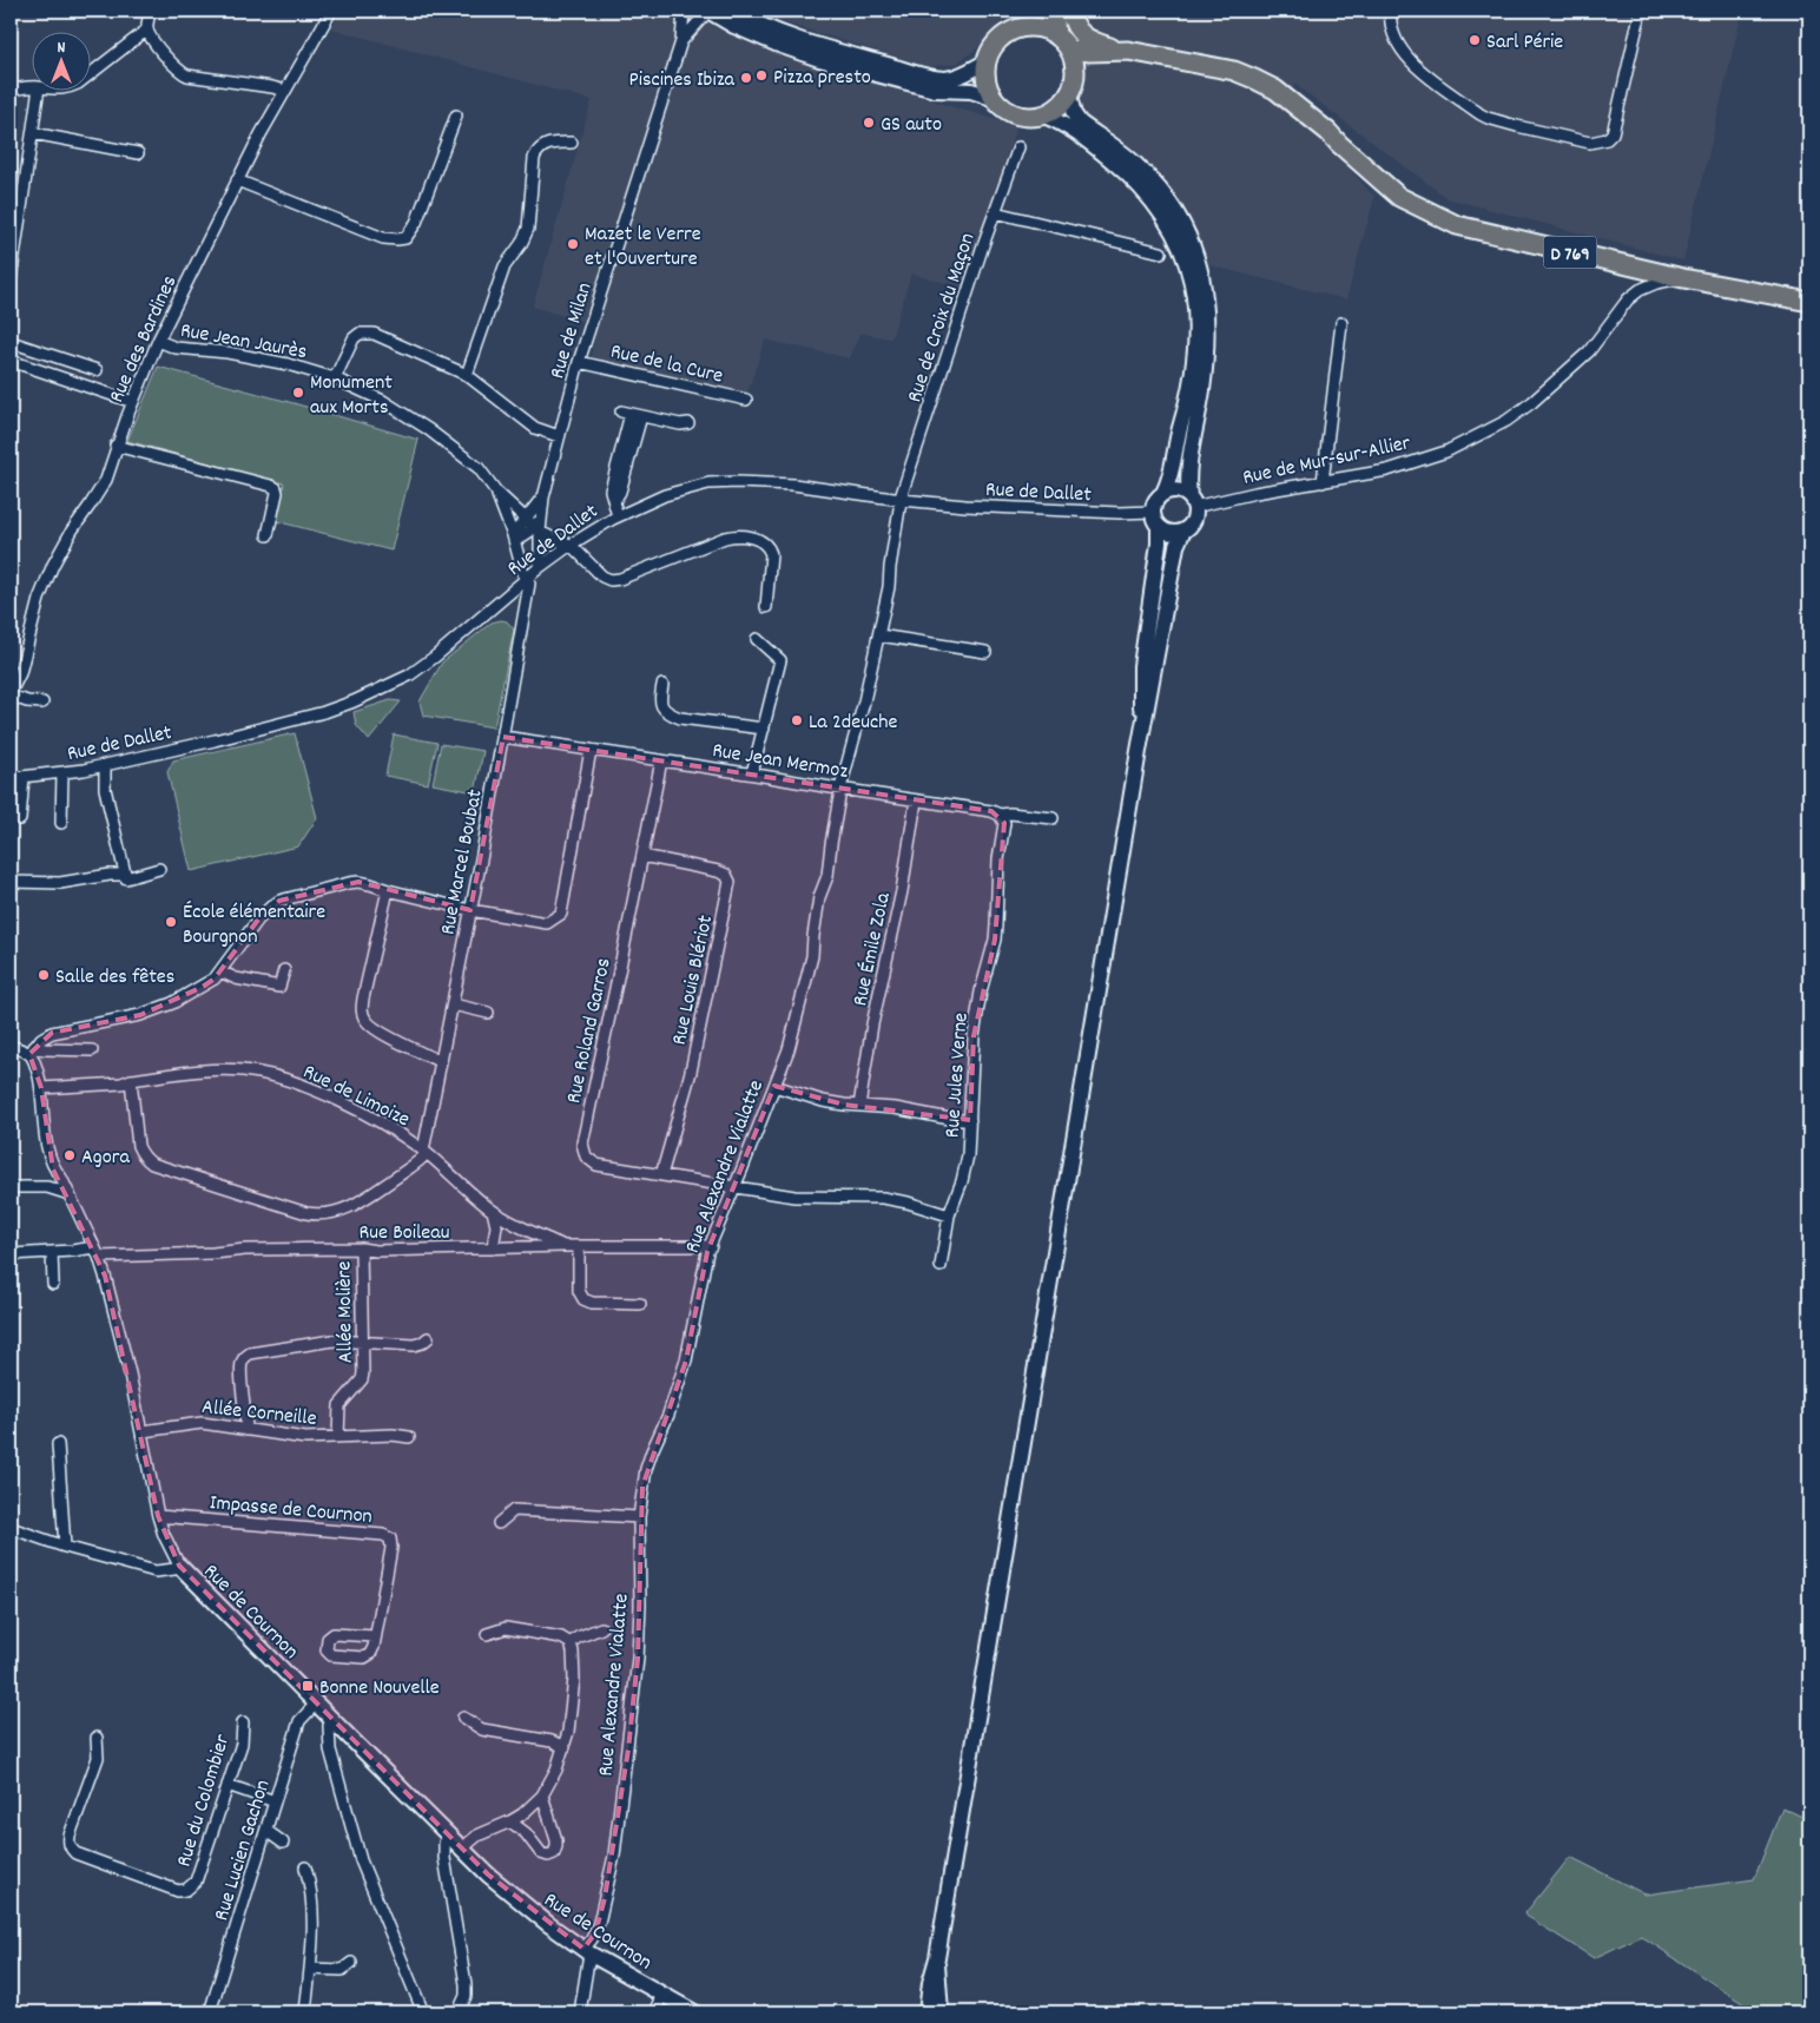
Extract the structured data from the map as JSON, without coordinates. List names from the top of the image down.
{
  "streets": {
    "main road": ["D 769", "Rue de Cournon"],
    "street": [
      "Rue de Croix du Maçon",
      "Rue de Milan",
      "Rue des Bardines",
      "Rue Jean Jaurès",
      "Rue de la Cure",
      "Rue de Mur-sur-Allier",
      "Rue de Dallet",
      "Rue Jean Mermoz",
      "Rue Marcel Boubat",
      "Rue Émile Zola",
      "Rue Louis Blériot",
      "Rue Roland Garros",
      "Rue Jules Verne",
      "Rue de Limoize",
      "Rue Alexandre Vialatte",
      "Rue Boileau",
      "Allée Molière",
      "Allée Corneille",
      "Impasse de Cournon",
      "Rue du Colombier",
      "Rue Lucien Gachon"
    ]
  },
  "crossings": [
    ["D 769", "Rue de Mur-sur-Allier"],
    ["Rue de Croix du Maçon", "Rue de Dallet"],
    ["Rue de Croix du Maçon", "Rue Alexandre Vialatte"],
    ["Rue de Milan", "Rue Jean Jaurès"],
    ["Rue de Milan", "Rue de la Cure"],
    ["Rue de Milan", "Rue de Dallet"],
    ["Rue des Bardines", "Rue Jean Jaurès"],
    ["Rue Jean Jaurès", "Rue de Dallet"],
    ["Rue Jean Jaurès", "Rue Marcel Boubat"],
    ["Rue de Mur-sur-Allier", "Rue de Dallet"],
    ["Rue de Dallet", "Rue Marcel Boubat"],
    ["Rue de Dallet", "Rue Alexandre Vialatte"],
    ["Rue Jean Mermoz", "Rue Marcel Boubat"],
    ["Rue Jean Mermoz", "Rue Émile Zola"],
    ["Rue Jean Mermoz", "Rue Roland Garros"],
    ["Rue Jean Mermoz", "Rue Jules Verne"],
    ["Rue Jean Mermoz", "Rue Alexandre Vialatte"],
    ["Rue Marcel Boubat", "Rue de Limoize"],
    ["Rue Louis Blériot", "Rue Roland Garros"],
    ["Rue Roland Garros", "Rue Jules Verne"],
    ["Rue Roland Garros", "Rue Alexandre Vialatte"],
    ["Rue de Limoize", "Rue Boileau"],
    ["Rue Alexandre Vialatte", "Rue Boileau"],
    ["Rue Alexandre Vialatte", "Rue de Cournon"],
    ["Rue Boileau", "Allée Molière"],
    ["Rue Boileau", "Rue de Cournon"],
    ["Allée Molière", "Allée Corneille"],
    ["Allée Corneille", "Rue de Cournon"],
    ["Impasse de Cournon", "Rue de Cournon"],
    ["Rue de Cournon", "Rue Lucien Gachon"]
  ],
  "places": {
    "other": [
      "Sarl Périe",
      "Pizza presto",
      "Piscines Ibiza",
      "GS auto",
      "Mazet le Verre et l'Ouverture",
      "Monument aux Morts",
      "La 2deuche",
      "École élémentaire Bourgnon",
      "Salle des fêtes",
      "Agora"
    ],
    "transit": ["Bonne Nouvelle"]
  },
  "north": "top"
}
